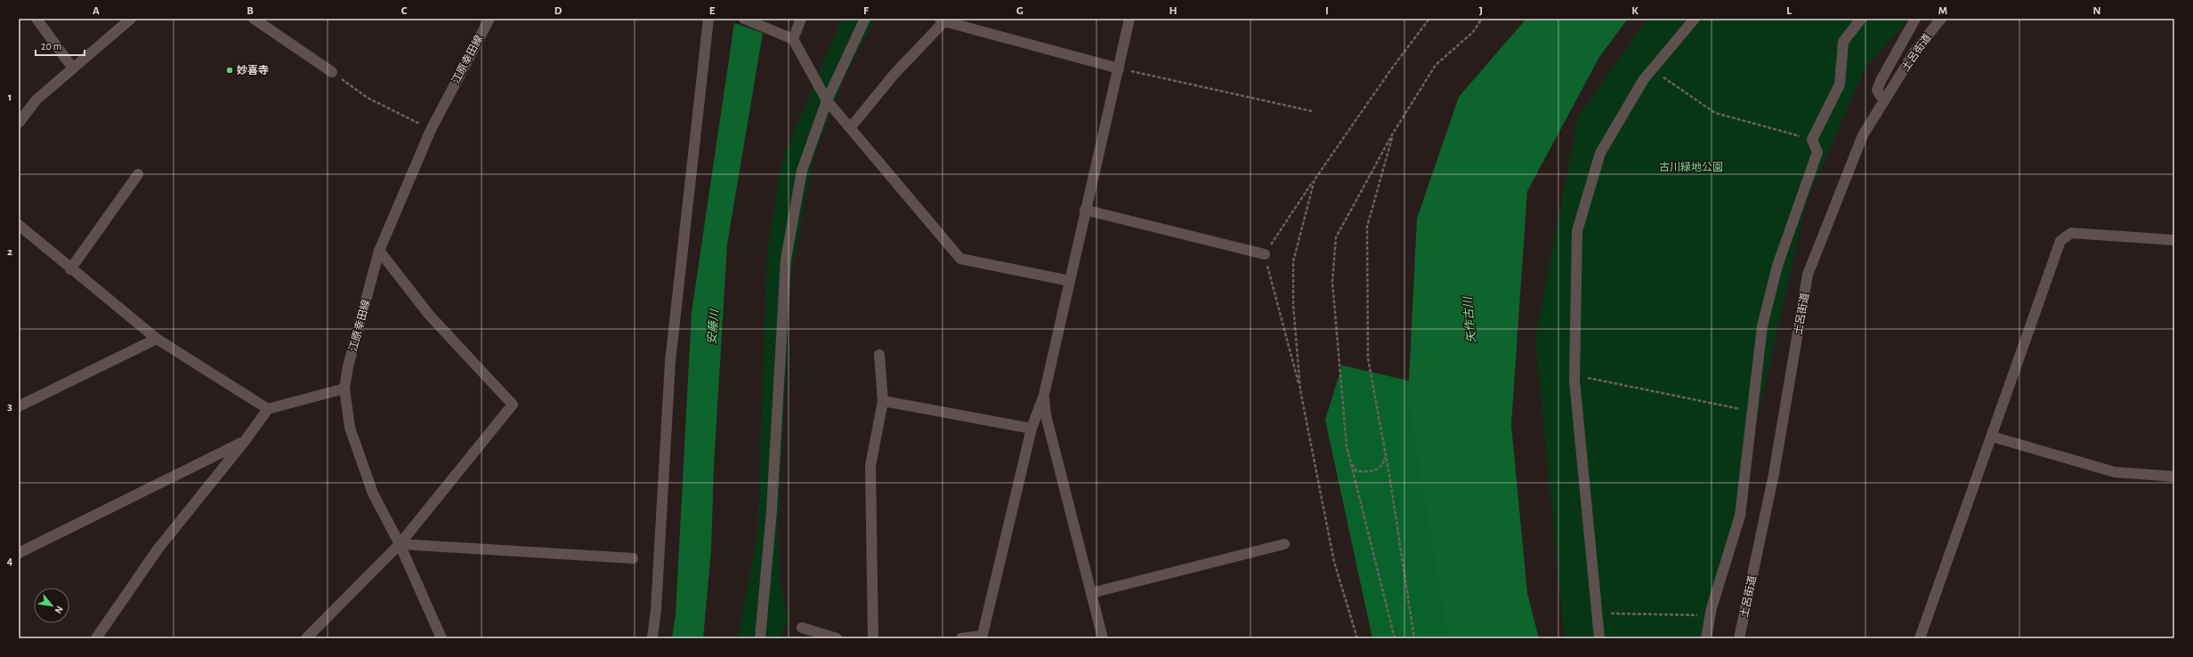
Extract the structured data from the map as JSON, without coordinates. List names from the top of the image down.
{
  "streets": {
    "street": ["土呂街道", "江原幸田線"]
  },
  "water": ["矢作古川", "安藤川"],
  "parks": ["古川緑地公園"],
  "places": ["妙喜寺"],
  "scale_bar": "20 m",
  "north": "bottom right",
  "grid": {
    "columns": [
      "A",
      "B",
      "C",
      "D",
      "E",
      "F",
      "G",
      "H",
      "I",
      "J",
      "K",
      "L",
      "M",
      "N"
    ],
    "rows": [
      "1",
      "2",
      "3",
      "4"
    ]
  }
}
